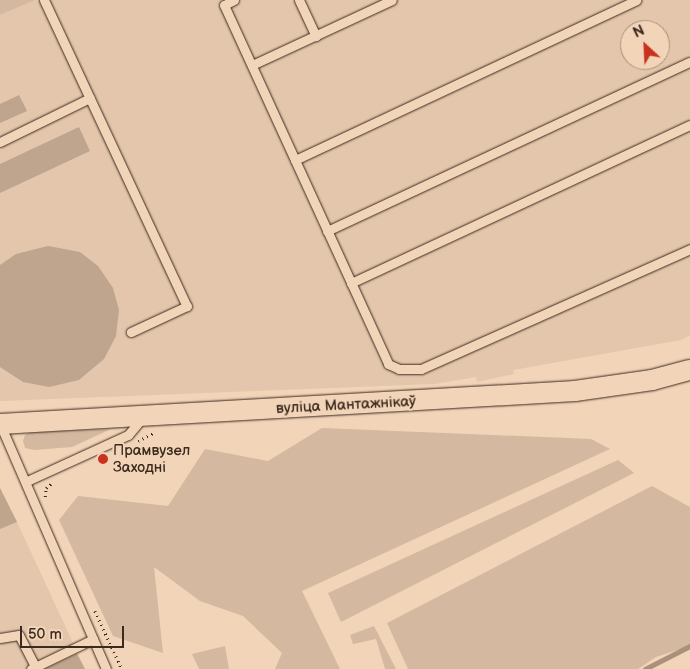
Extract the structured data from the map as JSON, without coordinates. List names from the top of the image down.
{
  "streets": {
    "street": ["вуліца Мантажнікаў"]
  },
  "places": ["Прамвузел Заходні"],
  "scale_bar": "50 m",
  "north": "top left"
}
